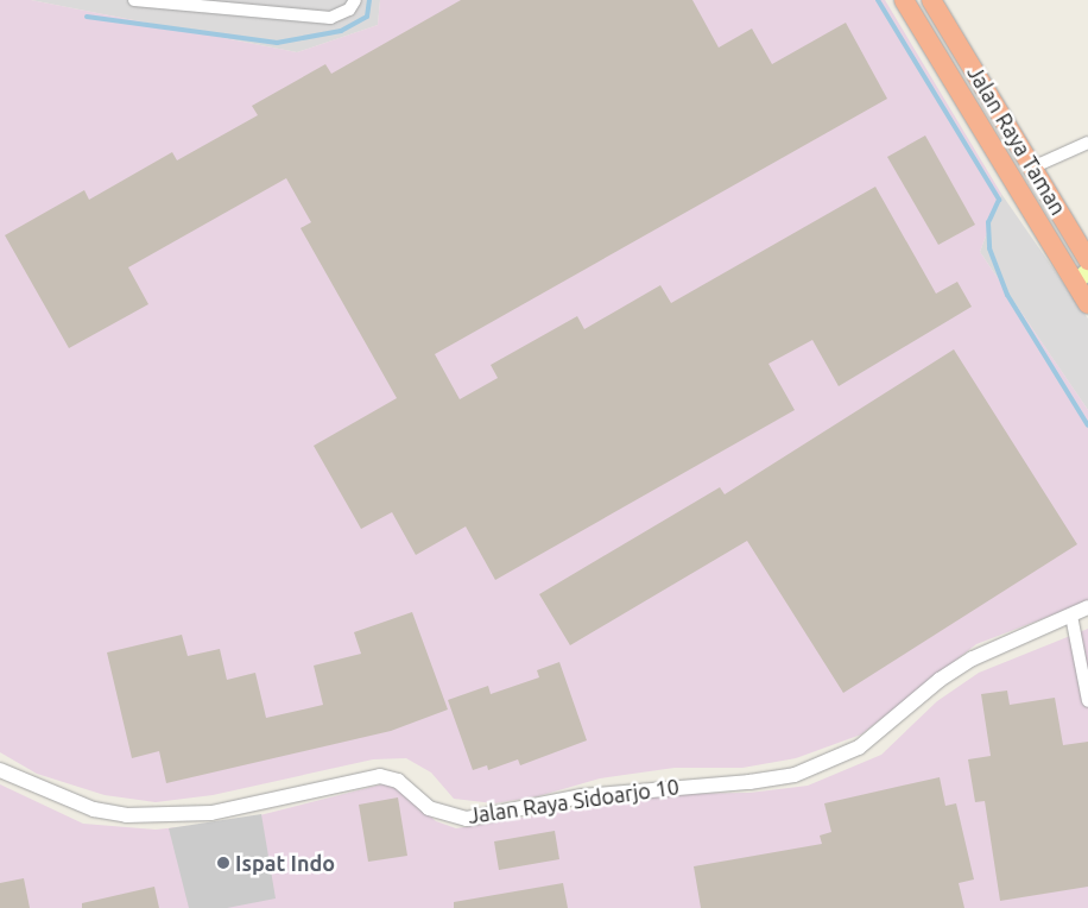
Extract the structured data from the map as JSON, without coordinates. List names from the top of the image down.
{
  "streets": {
    "highway": ["Jalan Raya Taman"],
    "street": ["Jalan Raya Sidoarjo 10"]
  },
  "places": ["Ispat Indo"]
}
